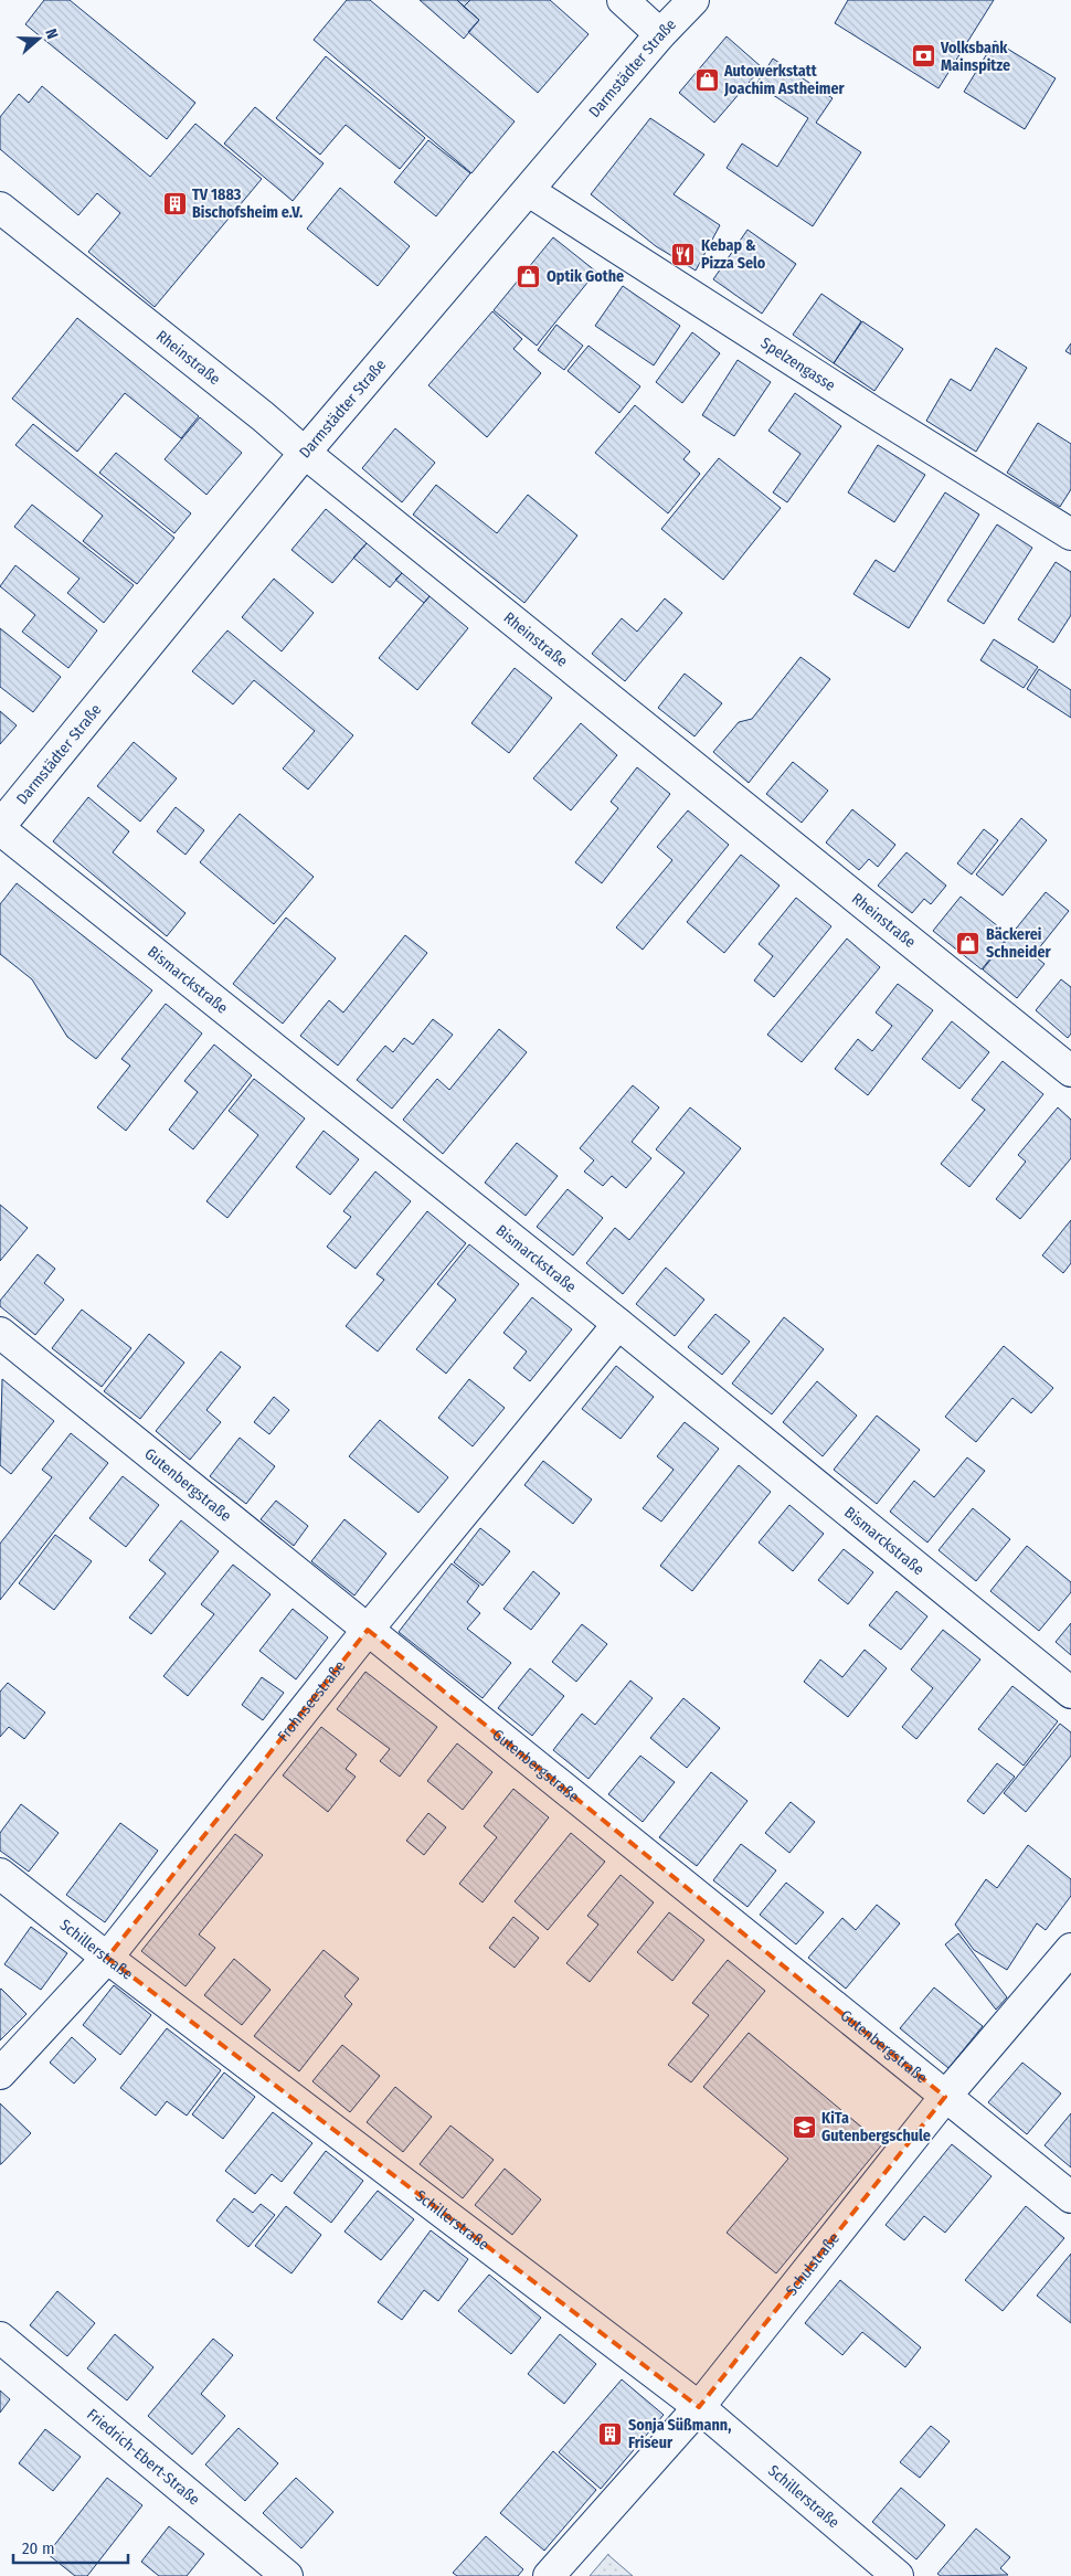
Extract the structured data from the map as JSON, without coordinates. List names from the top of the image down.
{
  "streets": {
    "street": [
      "Darmstädter Straße",
      "Rheinstraße",
      "Spelzengasse",
      "Bismarckstraße",
      "Gutenbergstraße",
      "Frohnseestraße",
      "Schillerstraße",
      "Schulstraße",
      "Friedrich-Ebert-Straße"
    ]
  },
  "crossings": [
    ["Darmstädter Straße", "Rheinstraße"],
    ["Darmstädter Straße", "Spelzengasse"],
    ["Darmstädter Straße", "Bismarckstraße"],
    ["Bismarckstraße", "Frohnseestraße"],
    ["Gutenbergstraße", "Frohnseestraße"],
    ["Gutenbergstraße", "Schulstraße"],
    ["Frohnseestraße", "Schillerstraße"],
    ["Schillerstraße", "Schulstraße"]
  ],
  "places": {
    "bank": ["Volksbank Mainspitze"],
    "shop": ["Autowerkstatt Joachim Astheimer", "Optik Gothe", "Bäckerei Schneider"],
    "building": ["TV 1883 Bischofsheim e.V.", "Sonja Süßmann, Friseur"],
    "restaurant": ["Kebap & Pizza Selo"],
    "school or university": ["KiTa Gutenbergschule"]
  },
  "scale_bar": "20 m",
  "north": "right"
}
